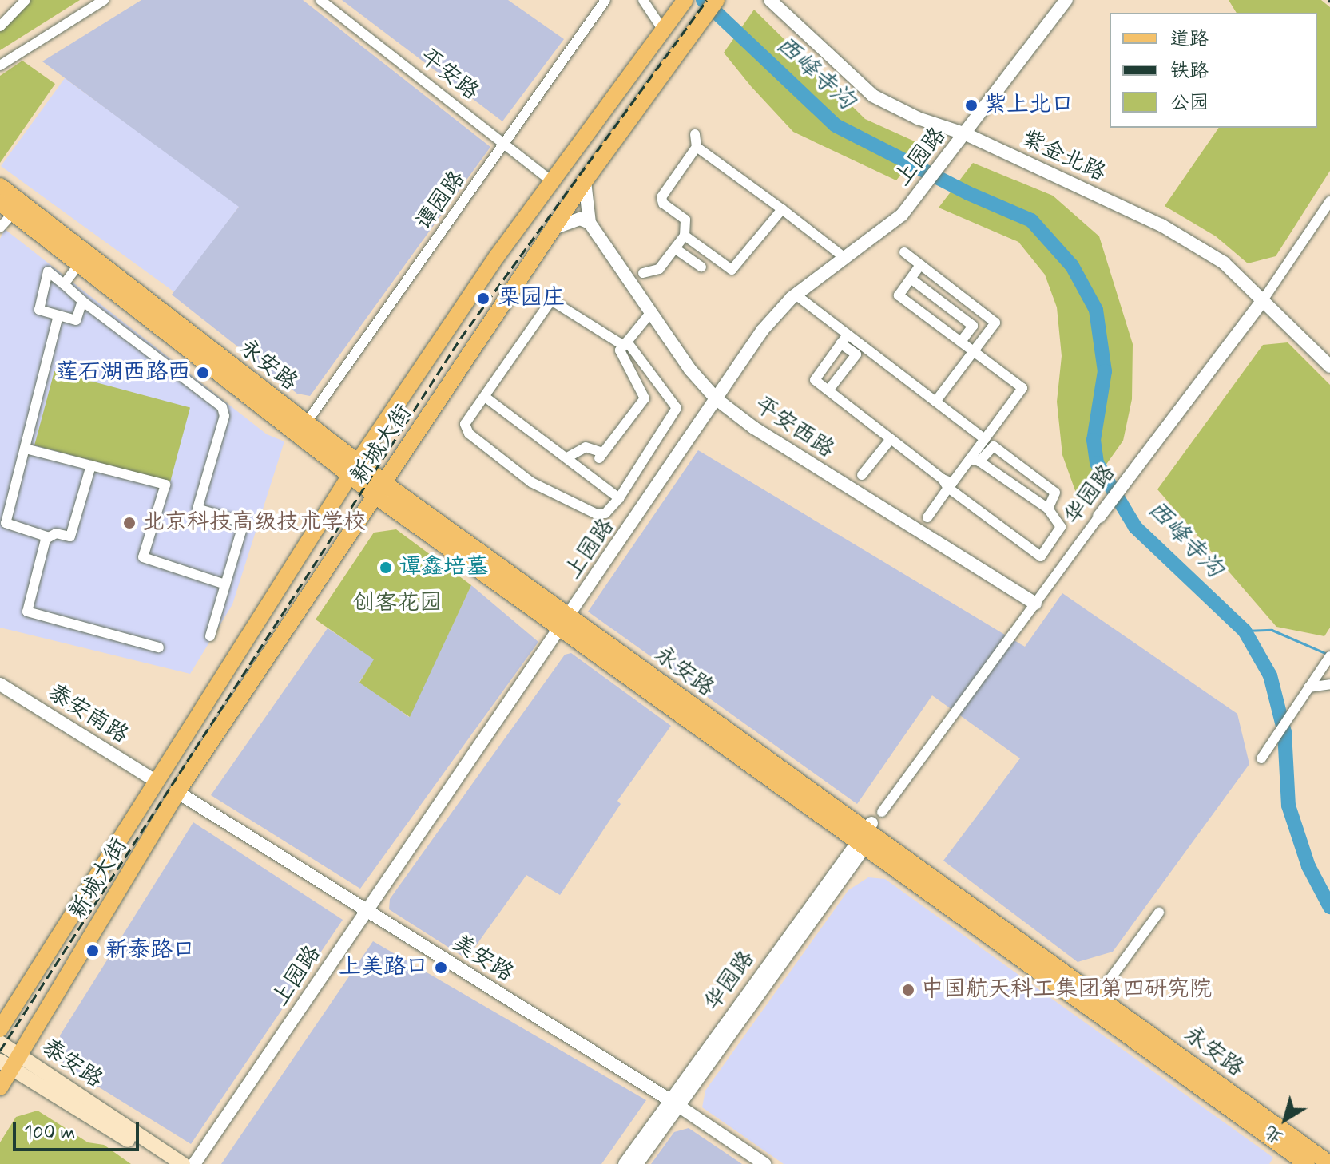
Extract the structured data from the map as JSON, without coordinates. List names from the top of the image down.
{
  "streets": {
    "main road": ["永安路", "新城大街", "泰安路"],
    "street": [
      "平安路",
      "紫金北路",
      "上园路",
      "谭园路",
      "平安西路",
      "华园路",
      "泰安南路",
      "美安路"
    ]
  },
  "crossings": [
    ["平安路", "谭园路"],
    ["平安路", "新城大街"],
    ["紫金北路", "上园路"],
    ["紫金北路", "华园路"],
    ["上园路", "永安路"],
    ["上园路", "平安西路"],
    ["上园路", "美安路"],
    ["谭园路", "永安路"],
    ["永安路", "新城大街"],
    ["永安路", "华园路"],
    ["平安西路", "华园路"],
    ["新城大街", "泰安南路"],
    ["新城大街", "美安路"],
    ["新城大街", "泰安路"],
    ["华园路", "美安路"]
  ],
  "water": ["西峰寺沟"],
  "parks": ["创客花园"],
  "places": [
    "紫上北口",
    "栗园庄",
    "莲石湖西路西",
    "北京科技高级技术学校",
    "谭鑫培墓",
    "新泰路口",
    "上美路口",
    "中国航天科工集团第四研究院"
  ],
  "legend": ["道路", "铁路", "公园"],
  "scale_bar": "100 m",
  "north": "bottom left"
}
